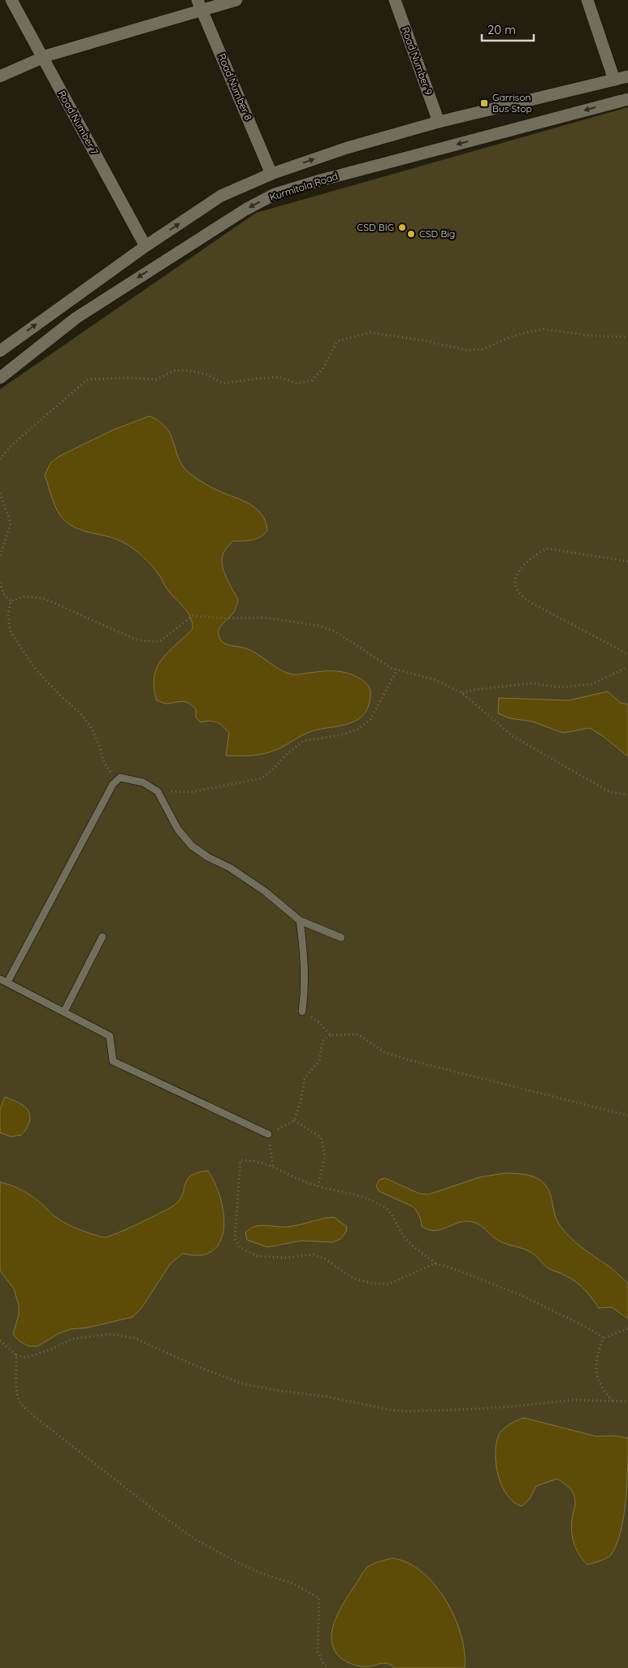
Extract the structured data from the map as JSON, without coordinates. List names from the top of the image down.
{
  "streets": {
    "main road": [
      "Road Number 9",
      "Road Number 8",
      "Road Number 7",
      "Kurmitola Road"
    ]
  },
  "places": {
    "transit": ["Garrison Bus Stop"],
    "other": ["CSD BIG", "CSD Big"]
  },
  "scale_bar": "20 m"
}
